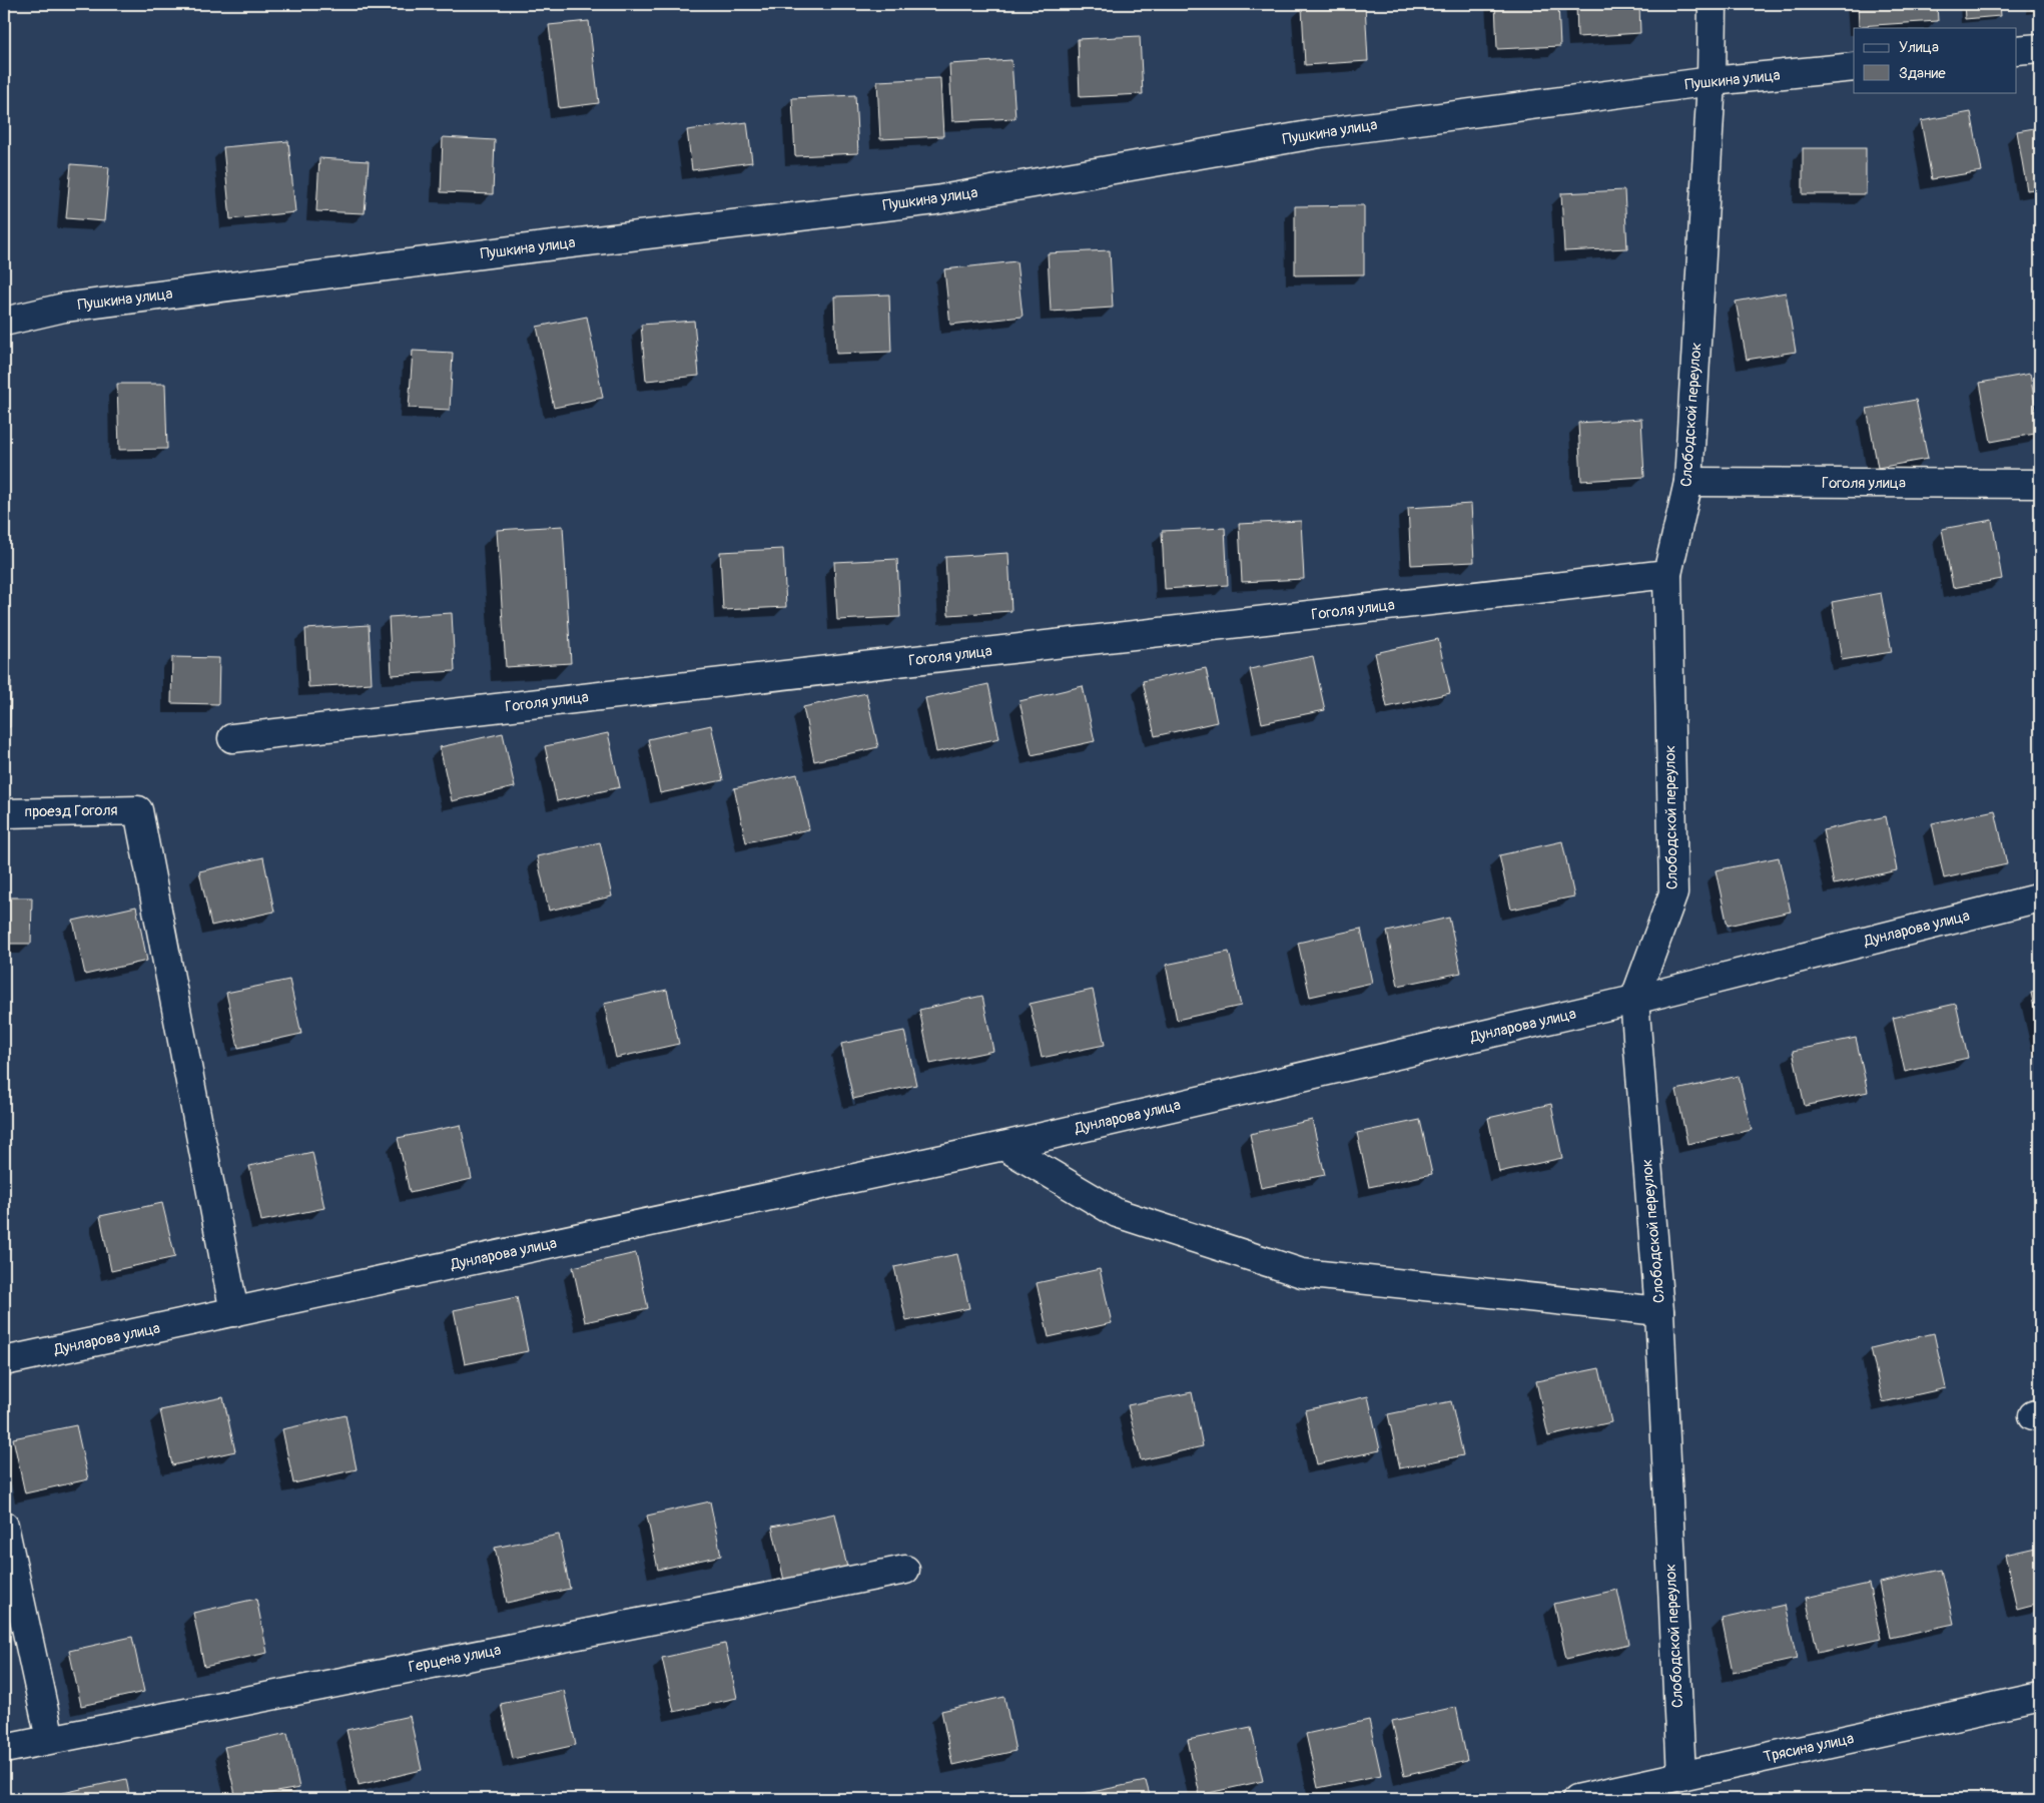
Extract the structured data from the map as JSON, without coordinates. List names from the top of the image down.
{
  "streets": {
    "street": [
      "Пушкина улица",
      "Слободской переулок",
      "Гоголя улица",
      "проезд Гоголя",
      "Дунларова улица",
      "Герцена улица",
      "Трясина улица"
    ]
  },
  "crossings": [
    ["Пушкина улица", "Слободской переулок"],
    ["Слободской переулок", "Гоголя улица"],
    ["Слободской переулок", "Дунларова улица"],
    ["Слободской переулок", "Трясина улица"],
    ["проезд Гоголя", "Дунларова улица"]
  ],
  "legend": ["Улица", "Здание"]
}
